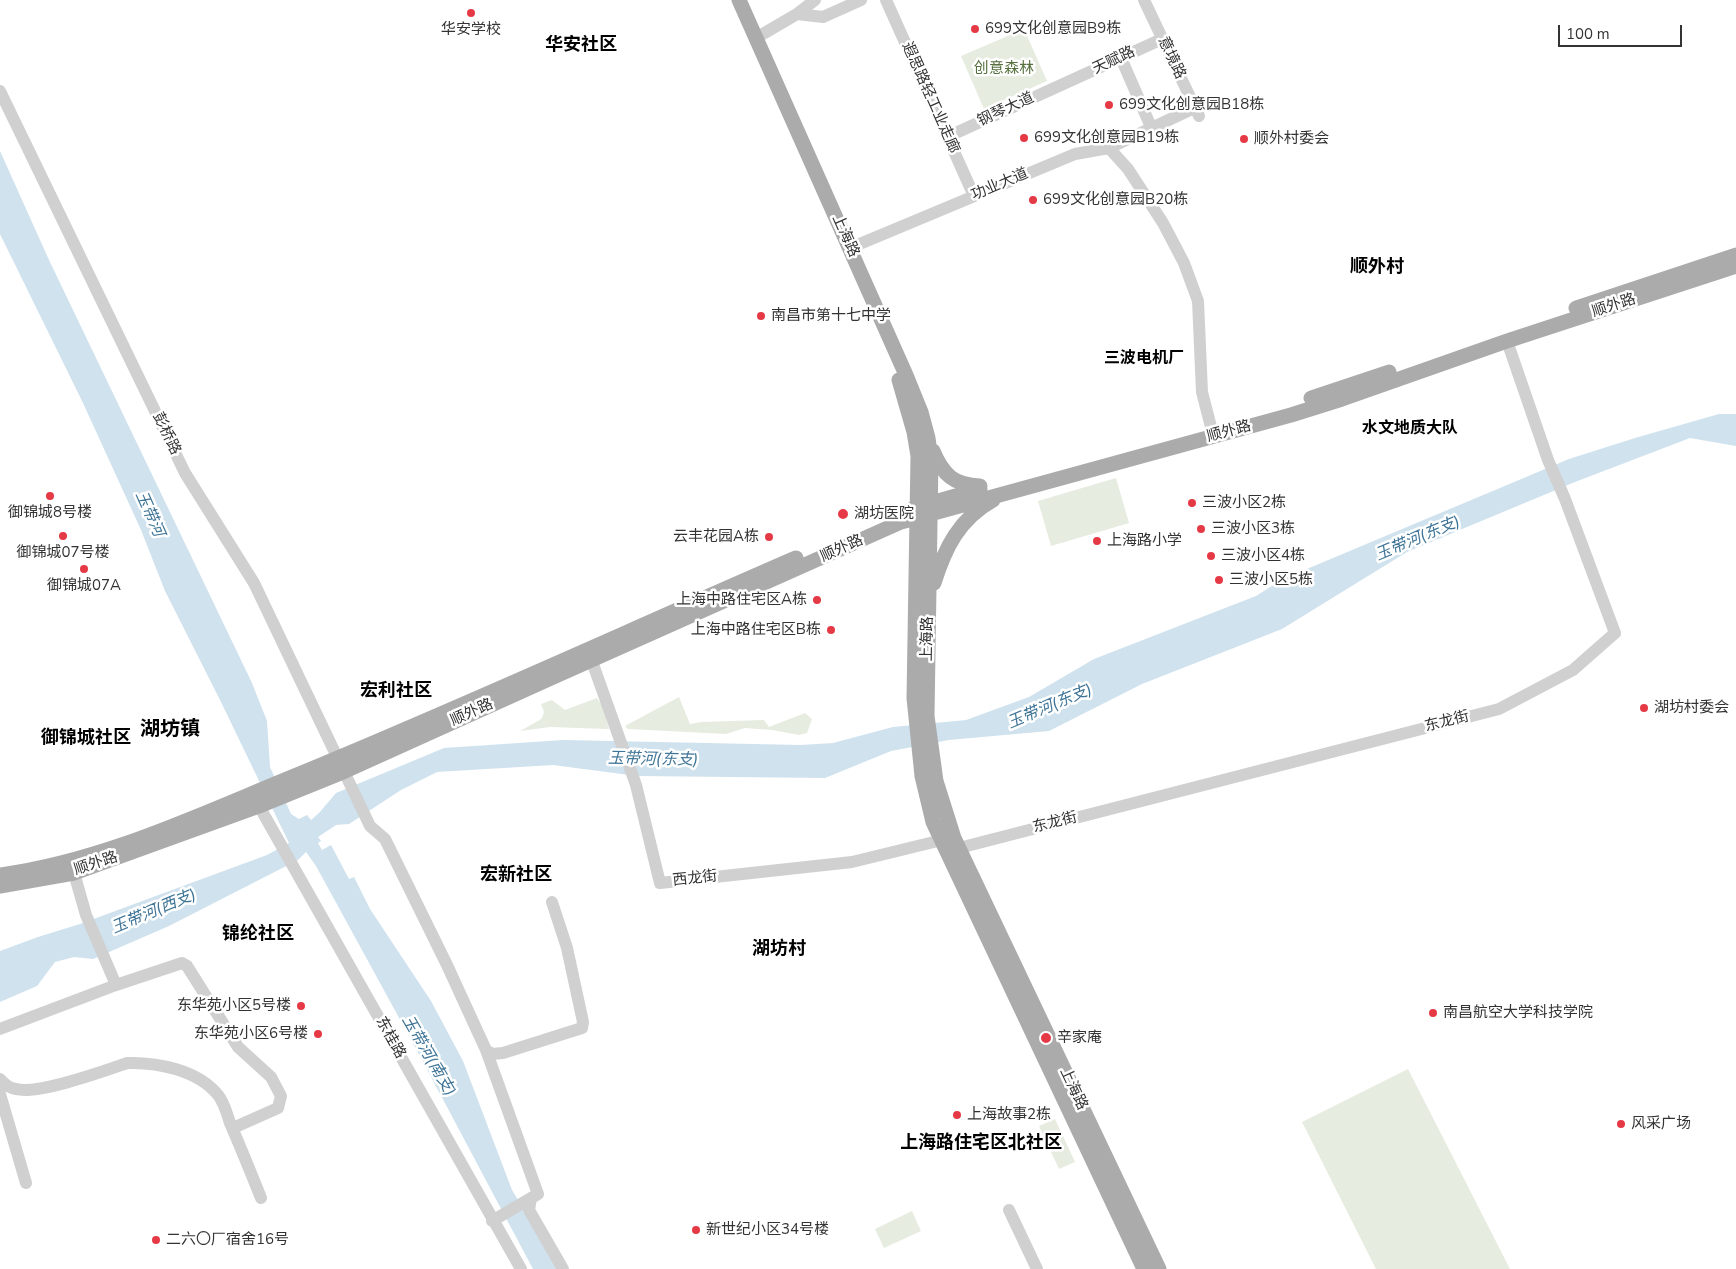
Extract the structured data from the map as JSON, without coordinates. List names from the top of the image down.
{
  "streets": {
    "main road": ["上海路", "顺外路"],
    "street": [
      "意境路",
      "天赋路",
      "遐思路轻工业走廊",
      "钢琴大道",
      "功业大道",
      "彭桥路",
      "东龙街",
      "西龙街",
      "东桂路"
    ]
  },
  "crossings": [
    ["意境路", "天赋路"],
    ["意境路", "功业大道"],
    ["天赋路", "钢琴大道"],
    ["遐思路轻工业走廊", "钢琴大道"],
    ["遐思路轻工业走廊", "功业大道"],
    ["功业大道", "上海路"],
    ["上海路", "顺外路"],
    ["上海路", "东龙街"],
    ["上海路", "西龙街"],
    ["顺外路", "彭桥路"],
    ["顺外路", "东龙街"],
    ["顺外路", "西龙街"],
    ["顺外路", "东桂路"]
  ],
  "districts": [
    "华安社区",
    "顺外村",
    "三波电机厂",
    "水文地质大队",
    "宏利社区",
    "湖坊镇",
    "御锦城社区",
    "宏新社区",
    "锦纶社区",
    "湖坊村",
    "上海路住宅区北社区"
  ],
  "water": [
    "玉带河",
    "玉带河(东支)",
    "玉带河(西支)",
    "玉带河(南支)"
  ],
  "parks": ["创意森林"],
  "places": [
    "华安学校",
    "699文化创意园B9栋",
    "699文化创意园B18栋",
    "699文化创意园B19栋",
    "顺外村委会",
    "699文化创意园B20栋",
    "南昌市第十七中学",
    "御锦城8号楼",
    "三波小区2栋",
    "湖坊医院",
    "三波小区3栋",
    "御锦城07号楼",
    "云丰花园A栋",
    "上海路小学",
    "三波小区4栋",
    "御锦城07A",
    "三波小区5栋",
    "上海中路住宅区A栋",
    "上海中路住宅区B栋",
    "湖坊村委会",
    "东华苑小区5号楼",
    "南昌航空大学科技学院",
    "东华苑小区6号楼",
    "辛家庵",
    "上海故事2栋",
    "风采广场",
    "新世纪小区34号楼",
    "二六〇厂宿舍16号"
  ],
  "scale_bar": "100 m"
}
